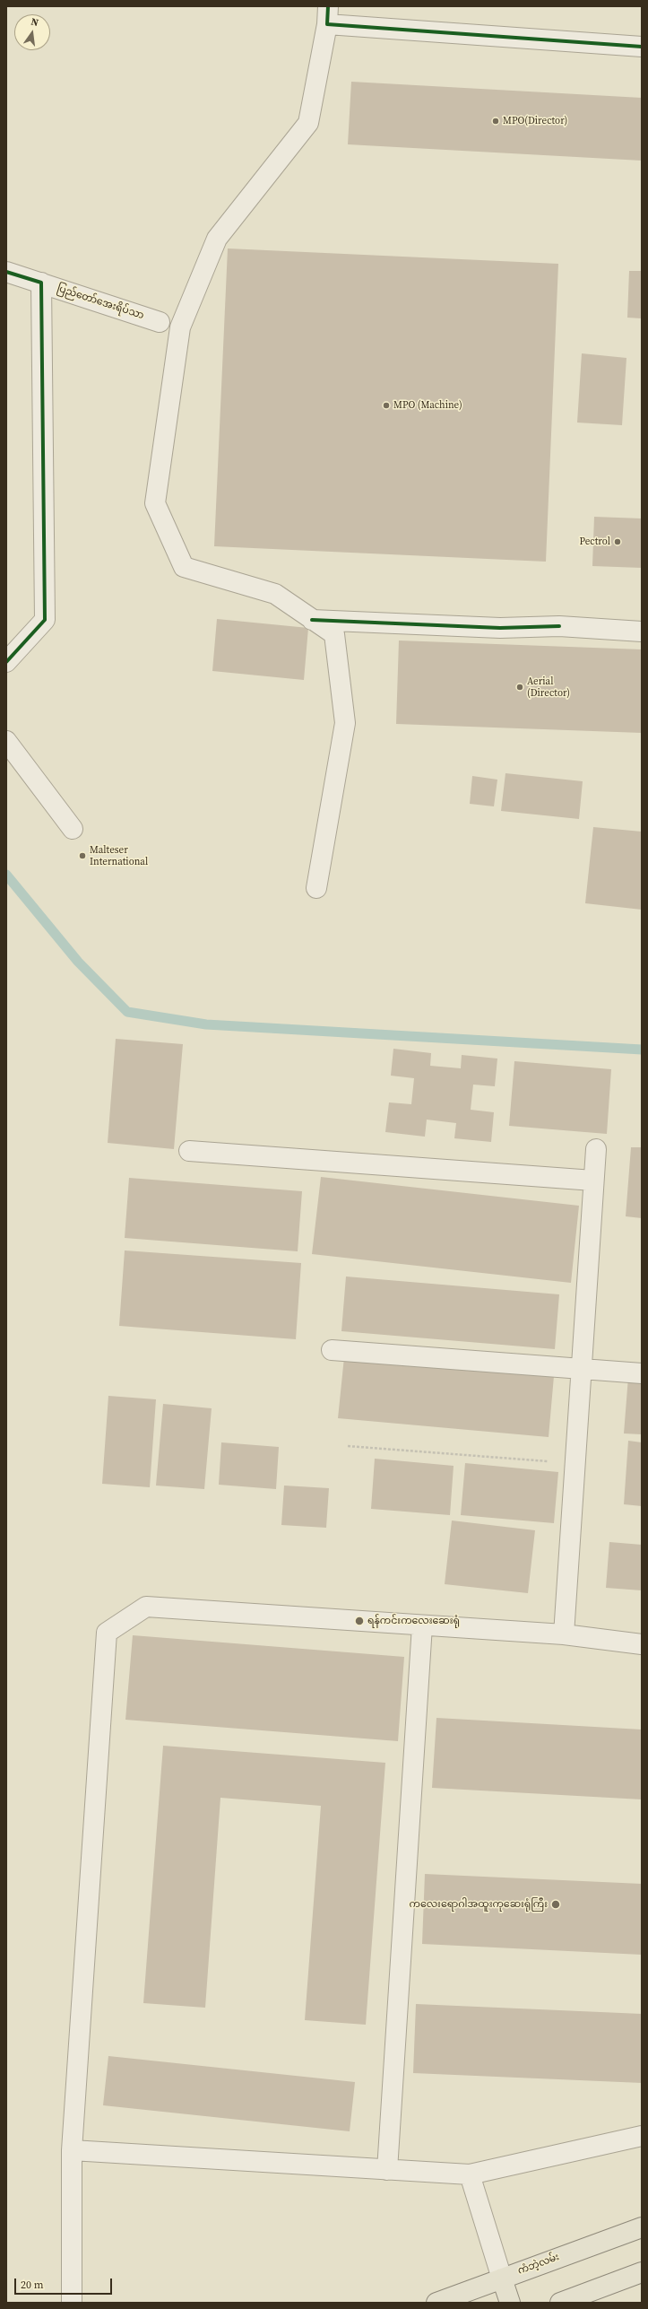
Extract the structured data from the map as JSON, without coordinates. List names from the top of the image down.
{
  "streets": {
    "main road": ["ကံဘဲ့လမ်း"],
    "street": ["ပြည်တော်အေးရိပ်သာ"]
  },
  "places": [
    "MPO(Director)",
    "MPO (Machine)",
    "Pectrol",
    "Aerial (Director)",
    "Malteser International",
    "ရန်ကင်းကလေးဆေးရုံ",
    "ကလေးရောဂါအထူးကုဆေးရုံကြီး"
  ],
  "scale_bar": "20 m",
  "north": "top"
}
